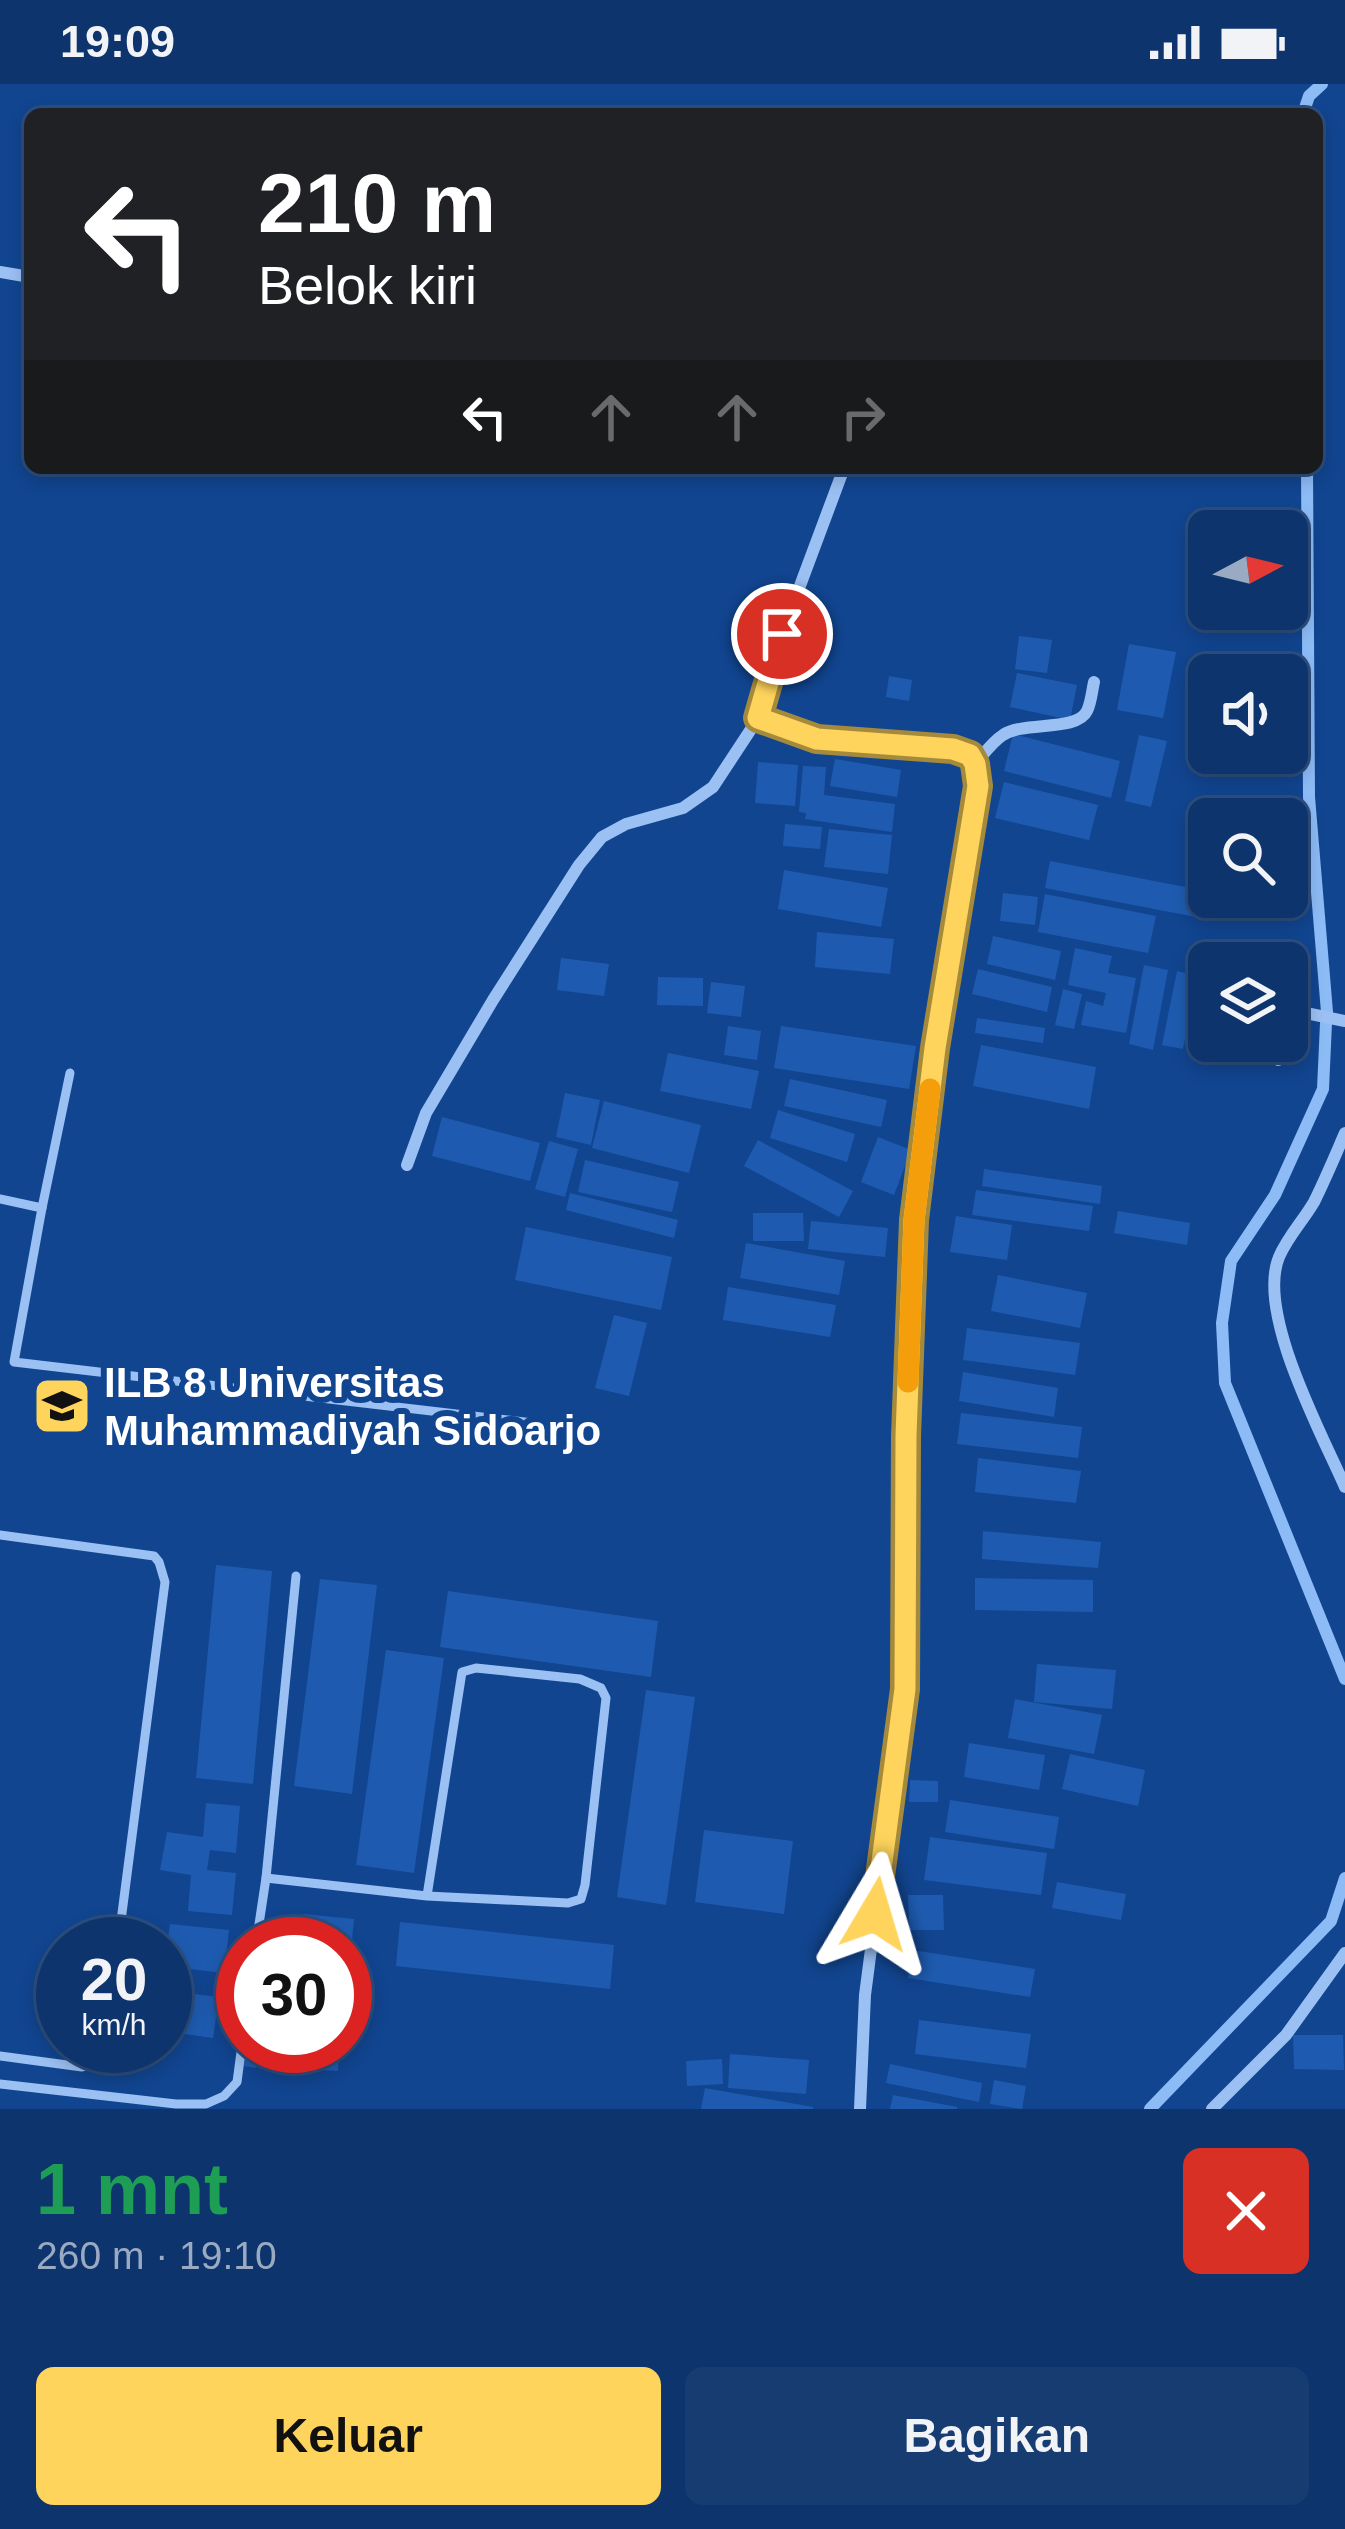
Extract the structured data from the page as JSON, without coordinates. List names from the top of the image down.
{
  "places": {
    "school or university": ["ILB 8 Universitas Muhammadiyah Sidoarjo"]
  },
  "north": "right",
  "page": {
    "status": "19:09",
    "turn": ["210 m", "Belok kiri"],
    "speed": "20 km/h",
    "limit": "30",
    "heading": ["1 mnt", "260 m · 19:10"],
    "buttons": ["Keluar", "Bagikan"]
  }
}
